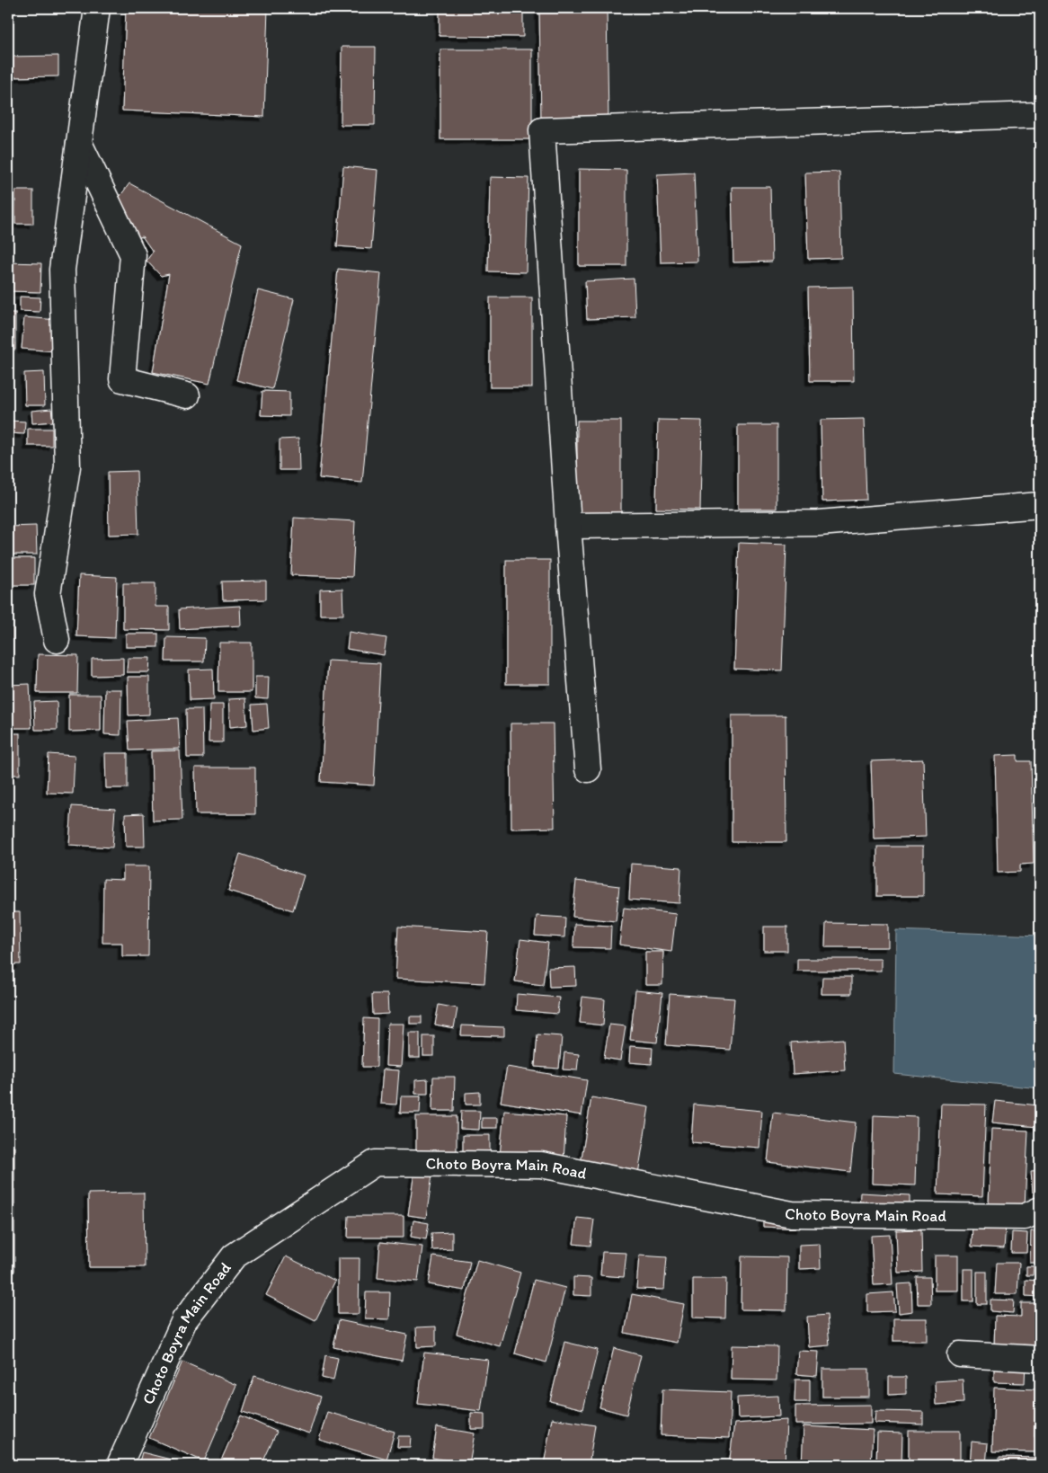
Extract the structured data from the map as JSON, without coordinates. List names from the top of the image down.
{
  "streets": {
    "street": ["Choto Boyra Main Road"]
  }
}
